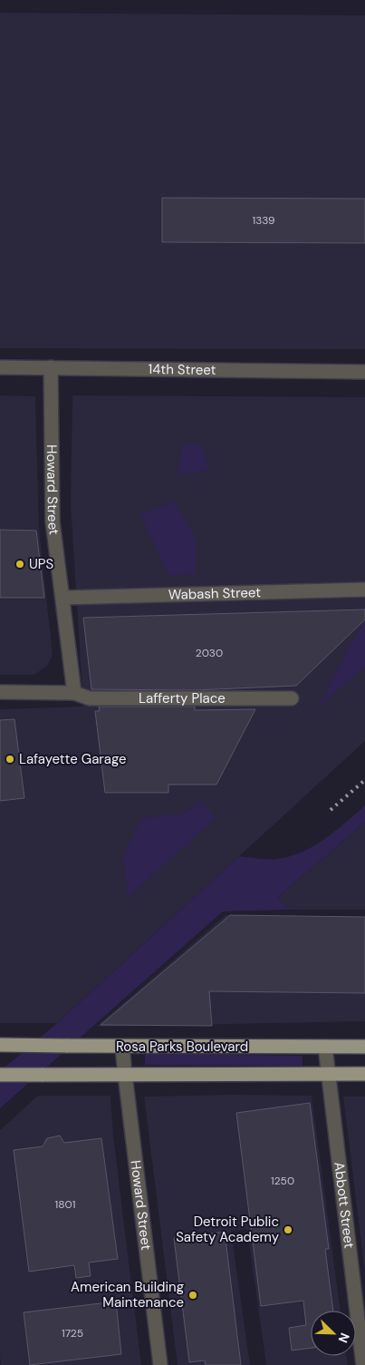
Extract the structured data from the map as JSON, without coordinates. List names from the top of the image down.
{
  "streets": {
    "main road": ["Rosa Parks Boulevard"],
    "street": [
      "14th Street",
      "Howard Street",
      "Wabash Street",
      "Lafferty Place",
      "Abbott Street"
    ]
  },
  "crossings": [
    ["14th Street", "Howard Street"],
    ["Howard Street", "Wabash Street"],
    ["Howard Street", "Lafferty Place"],
    ["Howard Street", "Rosa Parks Boulevard"],
    ["Rosa Parks Boulevard", "Abbott Street"]
  ],
  "places": [
    "UPS",
    "Lafayette Garage",
    "Detroit Public Safety Academy",
    "American Building Maintenance"
  ],
  "house_numbers": [
    "1339",
    "2030",
    "1250",
    "1801",
    "1725"
  ],
  "north": "bottom right"
}
